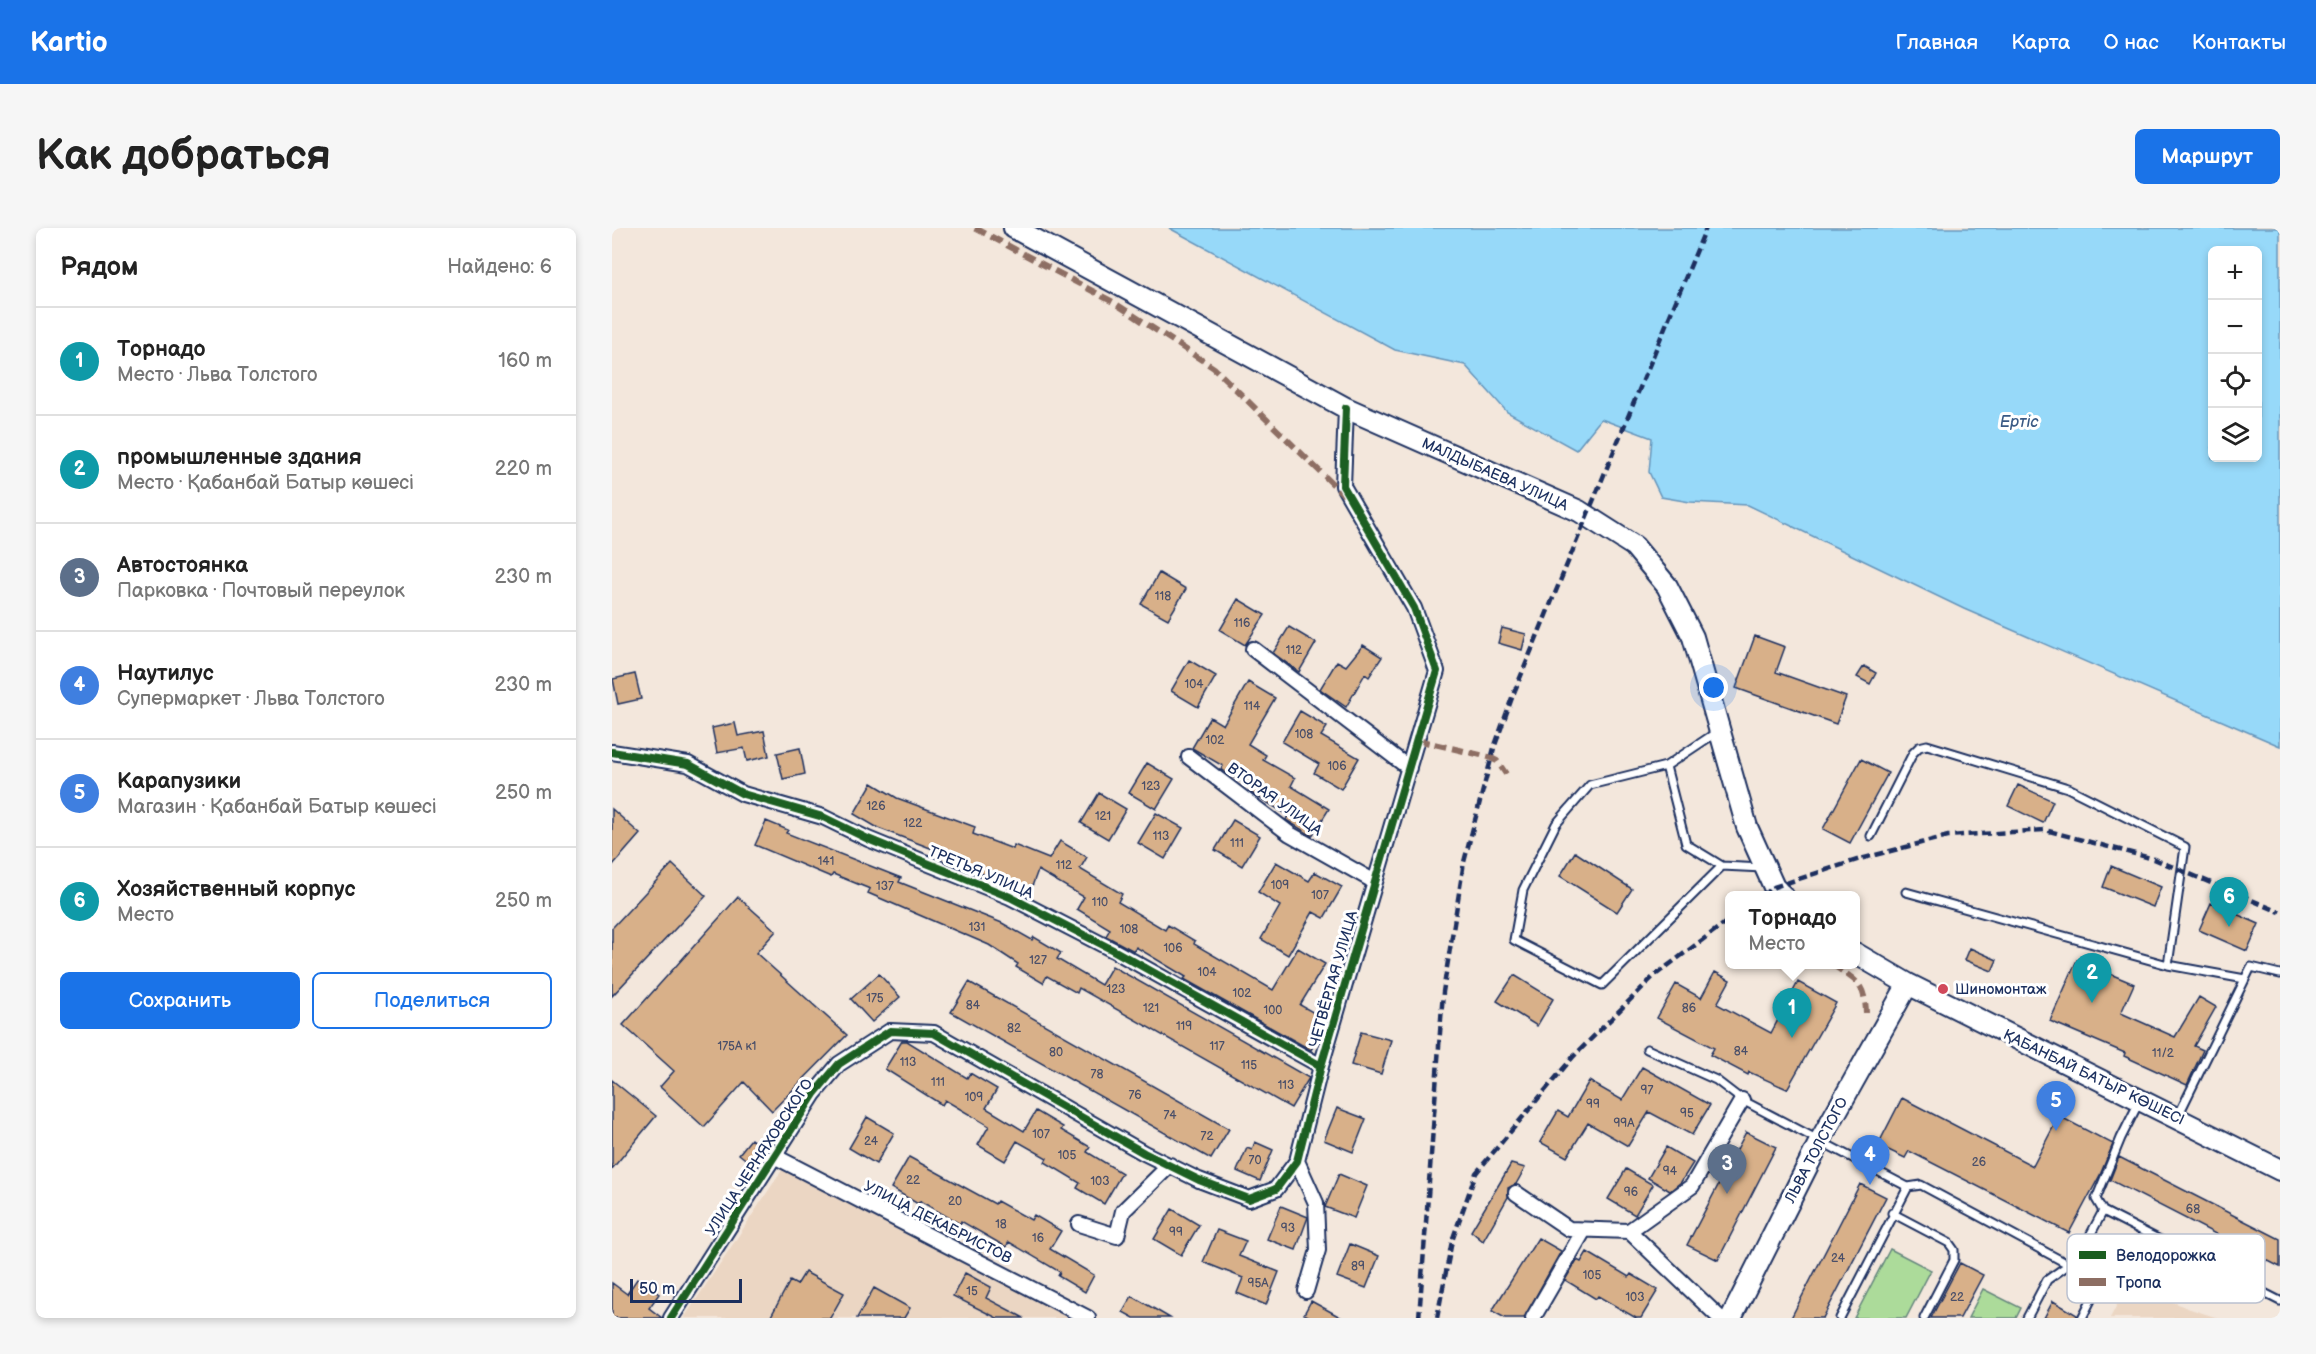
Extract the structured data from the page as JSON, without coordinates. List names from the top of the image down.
{
  "streets": {
    "main road": ["МАЛДЫБАЕВА УЛИЦА", "ҚАБАНБАЙ БАТЫР КӨШЕСІ", "ЛЬВА ТОЛСТОГО"],
    "street": [
      "ВТОРАЯ УЛИЦА",
      "ТРЕТЬЯ УЛИЦА",
      "ЧЕТВЁРТАЯ УЛИЦА",
      "УЛИЦА ЧЕРНЯХОВСКОГО",
      "УЛИЦА ДЕКАБРИСТОВ"
    ]
  },
  "crossings": [
    ["МАЛДЫБАЕВА УЛИЦА", "ЧЕТВЁРТАЯ УЛИЦА"],
    ["ВТОРАЯ УЛИЦА", "ЧЕТВЁРТАЯ УЛИЦА"],
    ["ТРЕТЬЯ УЛИЦА", "ЧЕТВЁРТАЯ УЛИЦА"],
    ["ЧЕТВЁРТАЯ УЛИЦА", "УЛИЦА ЧЕРНЯХОВСКОГО"],
    ["ҚАБАНБАЙ БАТЫР КӨШЕСІ", "ЛЬВА ТОЛСТОГО"],
    ["УЛИЦА ЧЕРНЯХОВСКОГО", "УЛИЦА ДЕКАБРИСТОВ"]
  ],
  "water": ["Ертіс"],
  "places": ["Шиномонтаж"],
  "house_numbers": [
    "118",
    "116",
    "112",
    "104",
    "114",
    "108",
    "102",
    "106",
    "123",
    "126",
    "121",
    "122",
    "113",
    "111",
    "141",
    "112",
    "109",
    "137",
    "107",
    "110",
    "131",
    "108",
    "106",
    "127",
    "104",
    "123",
    "102",
    "175",
    "84",
    "121",
    "86",
    "100",
    "119",
    "82",
    "175А к1",
    "117",
    "84",
    "80",
    "11/2",
    "113",
    "115",
    "78",
    "111",
    "113",
    "97",
    "76",
    "109",
    "99",
    "95",
    "74",
    "99А",
    "107",
    "72",
    "24",
    "105",
    "70",
    "26",
    "94",
    "22",
    "103",
    "96",
    "20",
    "68",
    "18",
    "93",
    "99",
    "16",
    "24",
    "89",
    "105",
    "95А",
    "15",
    "103",
    "22"
  ],
  "legend": ["Велодорожка", "Тропа"],
  "scale_bar": "50 m",
  "page": {
    "header": "Kartio",
    "nav": [
      "Главная",
      "Карта",
      "О нас",
      "Контакты"
    ],
    "buttons": [
      "Маршрут",
      ["Сохранить", "Поделиться"]
    ],
    "title": "Как добраться",
    "heading": ["Рядом", "Найдено: 6"],
    "map_buttons": ["+", "−"],
    "list": [
      {
        "mark": "1",
        "name": "Торнадо",
        "note": "Место · Льва Толстого",
        "value": "160 m"
      },
      {
        "mark": "2",
        "name": "промышленные здания",
        "note": "Место · Қабанбай Батыр көшесі",
        "value": "220 m"
      },
      {
        "mark": "3",
        "name": "Автостоянка",
        "note": "Парковка · Почтовый переулок",
        "value": "230 m"
      },
      {
        "mark": "4",
        "name": "Наутилус",
        "note": "Супермаркет · Льва Толстого",
        "value": "230 m"
      },
      {
        "mark": "5",
        "name": "Карапузики",
        "note": "Магазин · Қабанбай Батыр көшесі",
        "value": "250 m"
      },
      {
        "mark": "6",
        "name": "Хозяйственный корпус",
        "note": "Место",
        "value": "250 m"
      }
    ],
    "pins": [
      "6",
      "2",
      "1",
      "5",
      "4",
      "3"
    ],
    "popup": ["Торнадо", "Место"],
    "scale": "50 m"
  }
}
